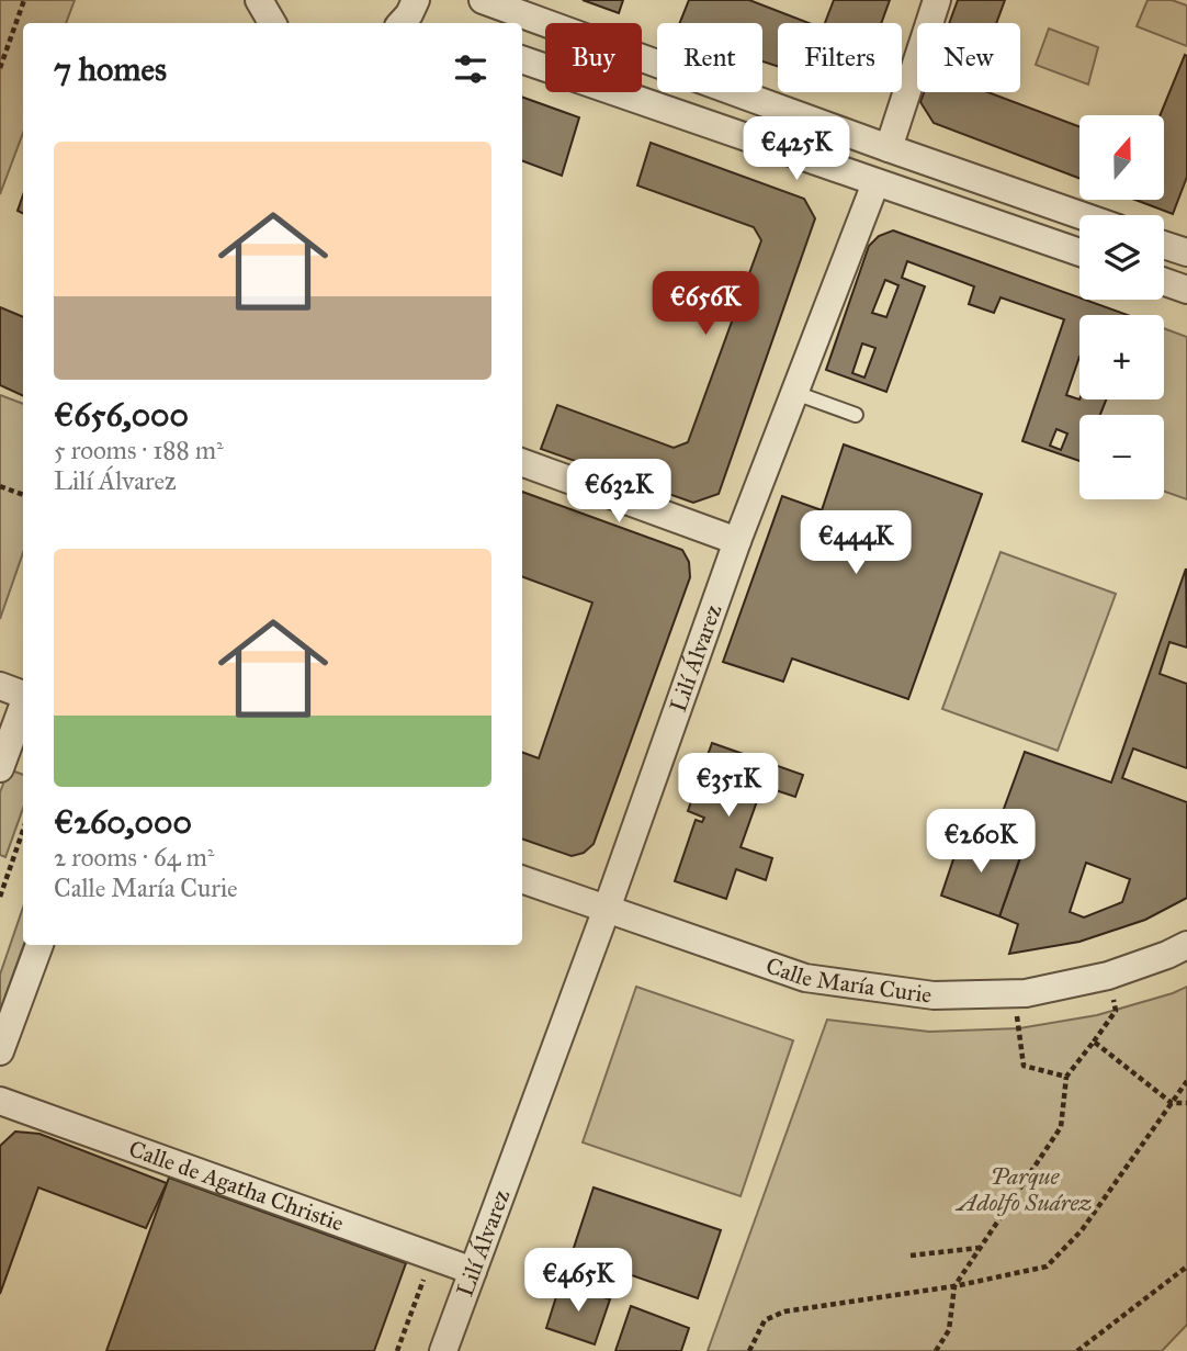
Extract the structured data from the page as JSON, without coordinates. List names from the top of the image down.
{
  "streets": {
    "street": ["Lilí Álvarez", "Calle María Curie", "Calle de Agatha Christie"]
  },
  "crossings": [
    ["Lilí Álvarez", "Calle María Curie"],
    ["Lilí Álvarez", "Calle de Agatha Christie"]
  ],
  "parks": ["Parque Adolfo Suárez"],
  "north": "top",
  "page": {
    "chip": [
      "Buy",
      "Rent",
      "Filters",
      "New"
    ],
    "heading": "7 homes",
    "map_buttons": ["+", "−"],
    "list": [
      {
        "name": "€656,000",
        "note": "5 rooms · 188 m² · Lilí Álvarez"
      },
      {
        "name": "€260,000",
        "note": "2 rooms · 64 m² · Calle María Curie"
      }
    ],
    "price": [
      "€425K",
      "€656K",
      "€632K",
      "€444K",
      "€351K",
      "€260K",
      "€465K"
    ]
  }
}
